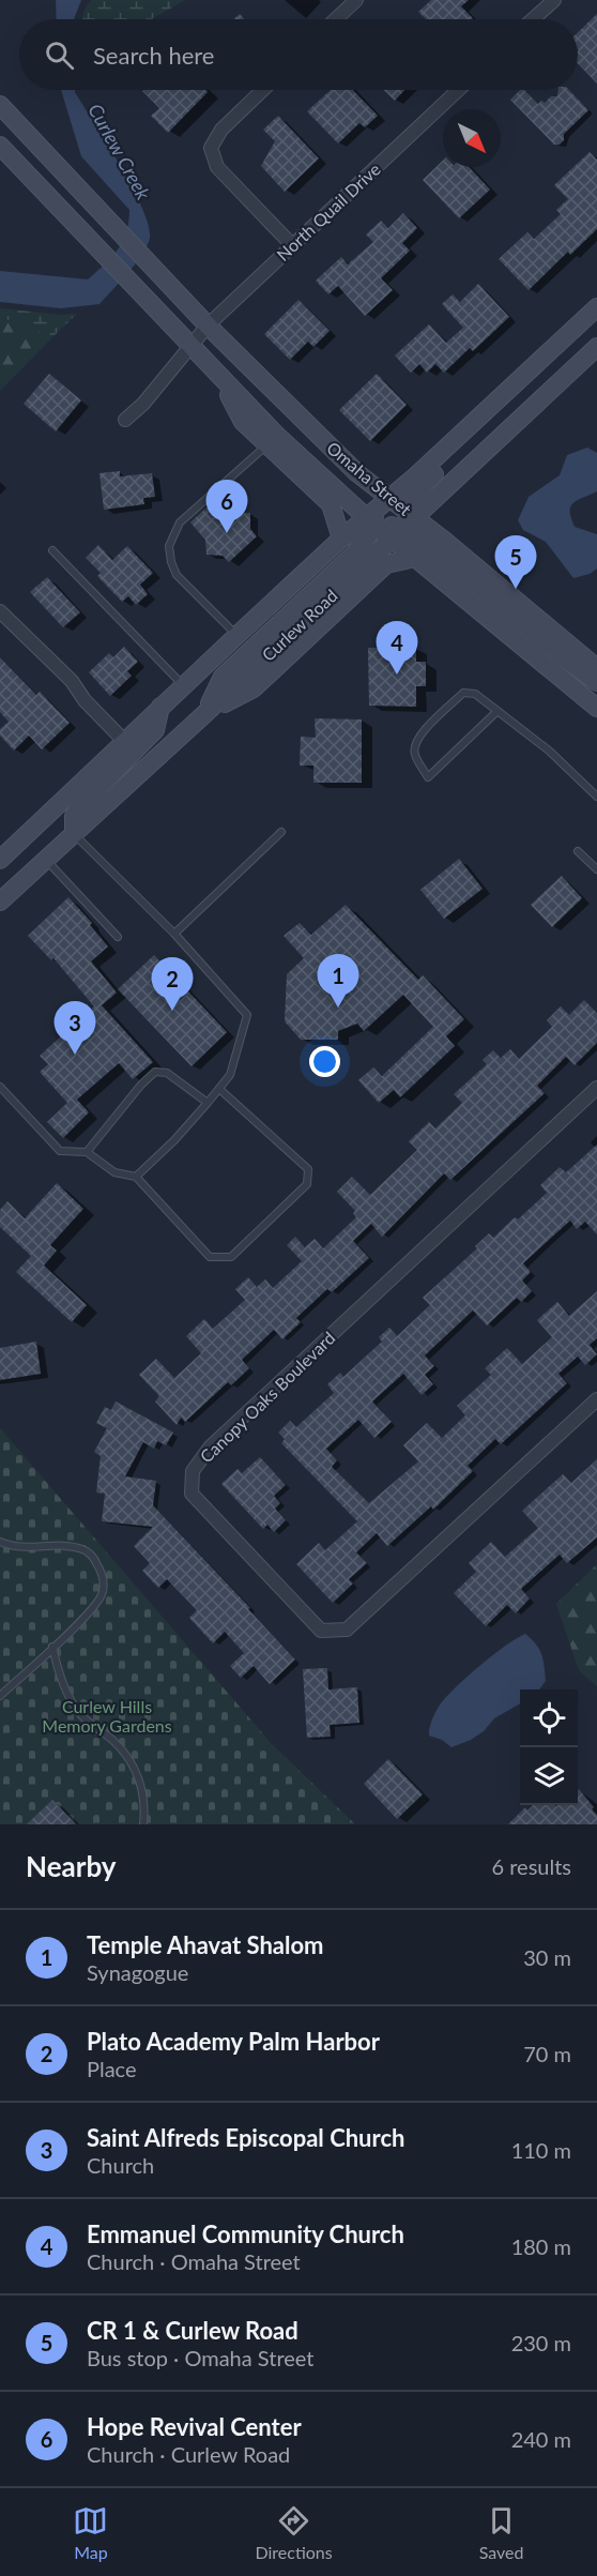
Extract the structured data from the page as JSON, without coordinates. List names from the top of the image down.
{
  "streets": {
    "main road": ["Omaha Street", "Curlew Road"],
    "street": ["North Quail Drive", "Canopy Oaks Boulevard"]
  },
  "crossings": [
    ["North Quail Drive", "Omaha Street"],
    ["Omaha Street", "Curlew Road"]
  ],
  "water": ["Curlew Creek"],
  "parks": ["Curlew Hills Memory Gardens"],
  "north": "bottom right",
  "page": {
    "search": "Search here",
    "pins": [
      "6",
      "5",
      "4",
      "1",
      "2",
      "3"
    ],
    "heading": ["Nearby", "6 results"],
    "list": [
      {
        "mark": "1",
        "name": "Temple Ahavat Shalom",
        "note": "Synagogue",
        "value": "30 m"
      },
      {
        "mark": "2",
        "name": "Plato Academy Palm Harbor",
        "note": "Place",
        "value": "70 m"
      },
      {
        "mark": "3",
        "name": "Saint Alfreds Episcopal Church",
        "note": "Church",
        "value": "110 m"
      },
      {
        "mark": "4",
        "name": "Emmanuel Community Church",
        "note": "Church · Omaha Street",
        "value": "180 m"
      },
      {
        "mark": "5",
        "name": "CR 1 & Curlew Road",
        "note": "Bus stop · Omaha Street",
        "value": "230 m"
      },
      {
        "mark": "6",
        "name": "Hope Revival Center",
        "note": "Church · Curlew Road",
        "value": "240 m"
      }
    ],
    "nav": ["Map", "Directions", "Saved"]
  }
}
